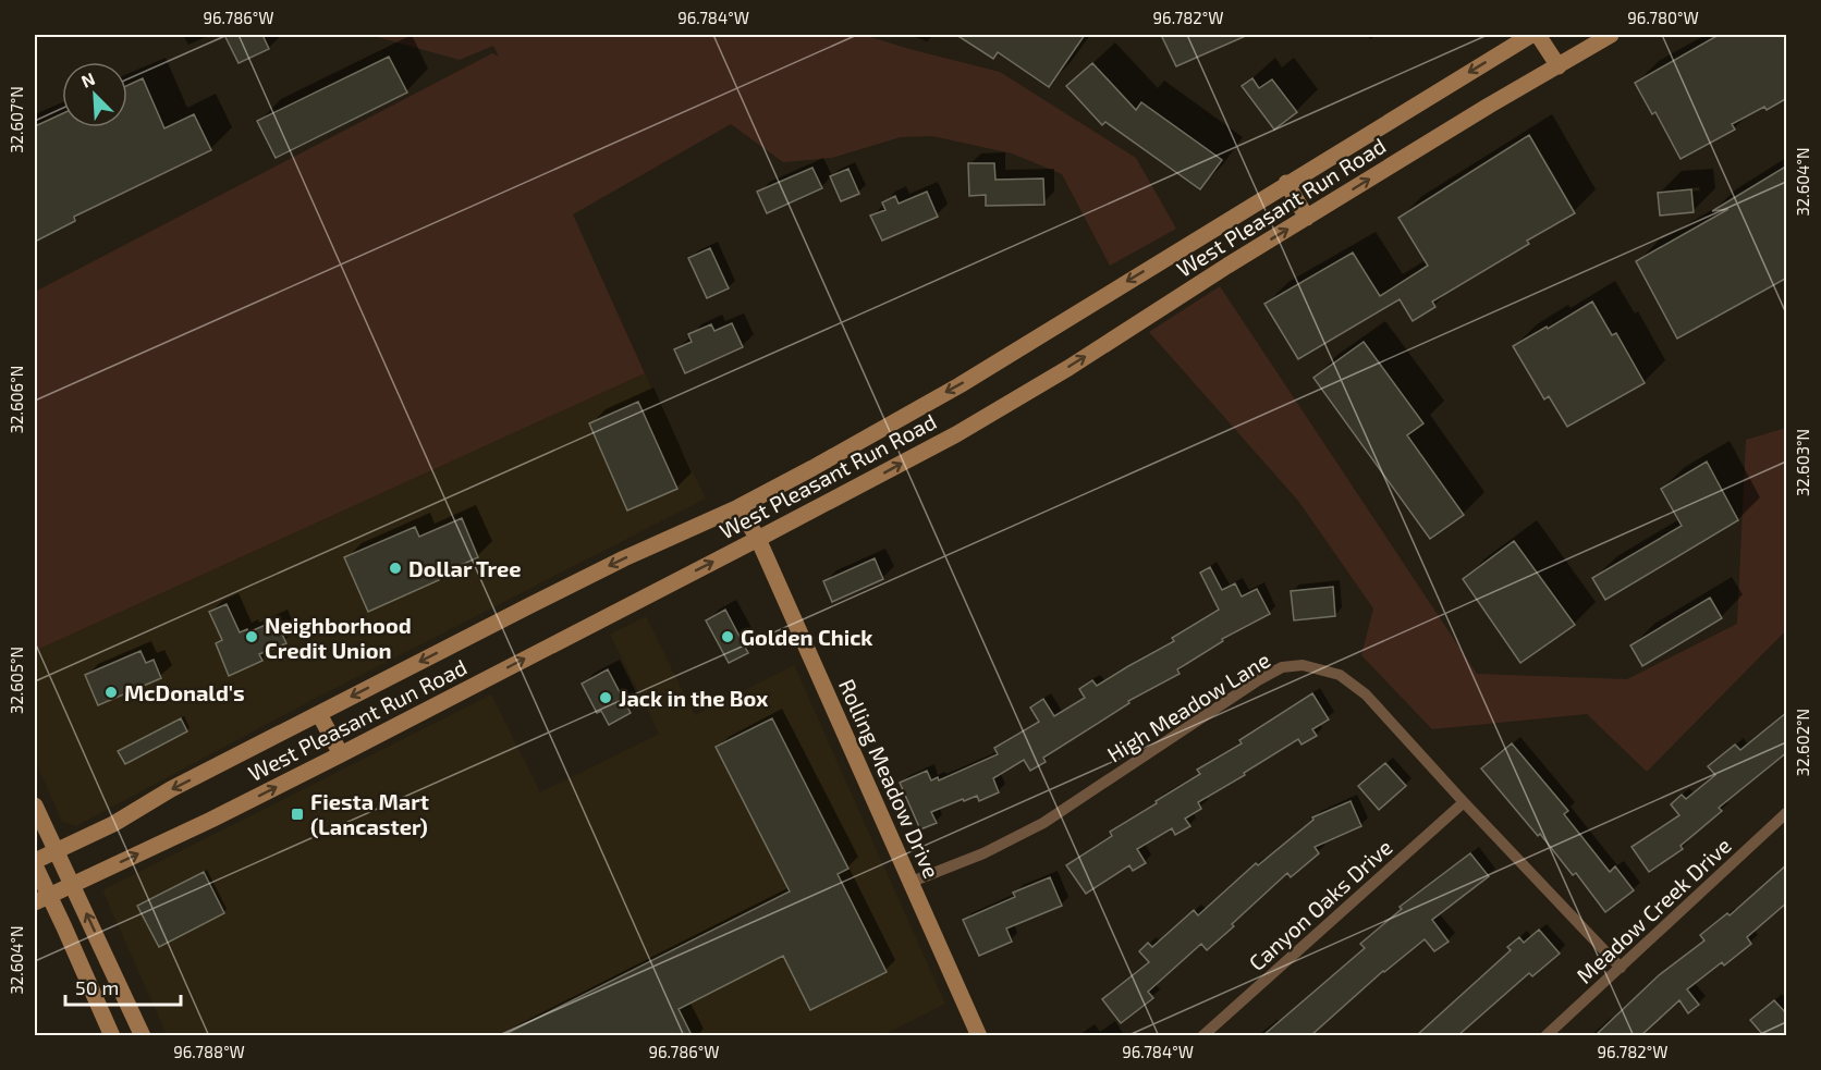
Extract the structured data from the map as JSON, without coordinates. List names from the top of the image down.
{
  "streets": {
    "main road": ["West Pleasant Run Road", "Rolling Meadow Drive"],
    "street": ["High Meadow Lane", "Canyon Oaks Drive", "Meadow Creek Drive"]
  },
  "crossings": [
    ["West Pleasant Run Road", "Rolling Meadow Drive"],
    ["High Meadow Lane", "Rolling Meadow Drive"],
    ["High Meadow Lane", "Canyon Oaks Drive"],
    ["High Meadow Lane", "Meadow Creek Drive"]
  ],
  "places": {
    "other": [
      "Dollar Tree",
      "Neighborhood Credit Union",
      "Golden Chick",
      "McDonald's",
      "Jack in the Box"
    ],
    "transit": ["Fiesta Mart (Lancaster)"]
  },
  "scale_bar": "50 m",
  "north": "top left",
  "coordinates": [
    "96.786°W",
    "96.784°W",
    "96.782°W",
    "96.780°W",
    "32.607°N",
    "32.604°N",
    "32.606°N",
    "32.603°N",
    "32.605°N",
    "32.602°N",
    "96.788°W"
  ]
}
